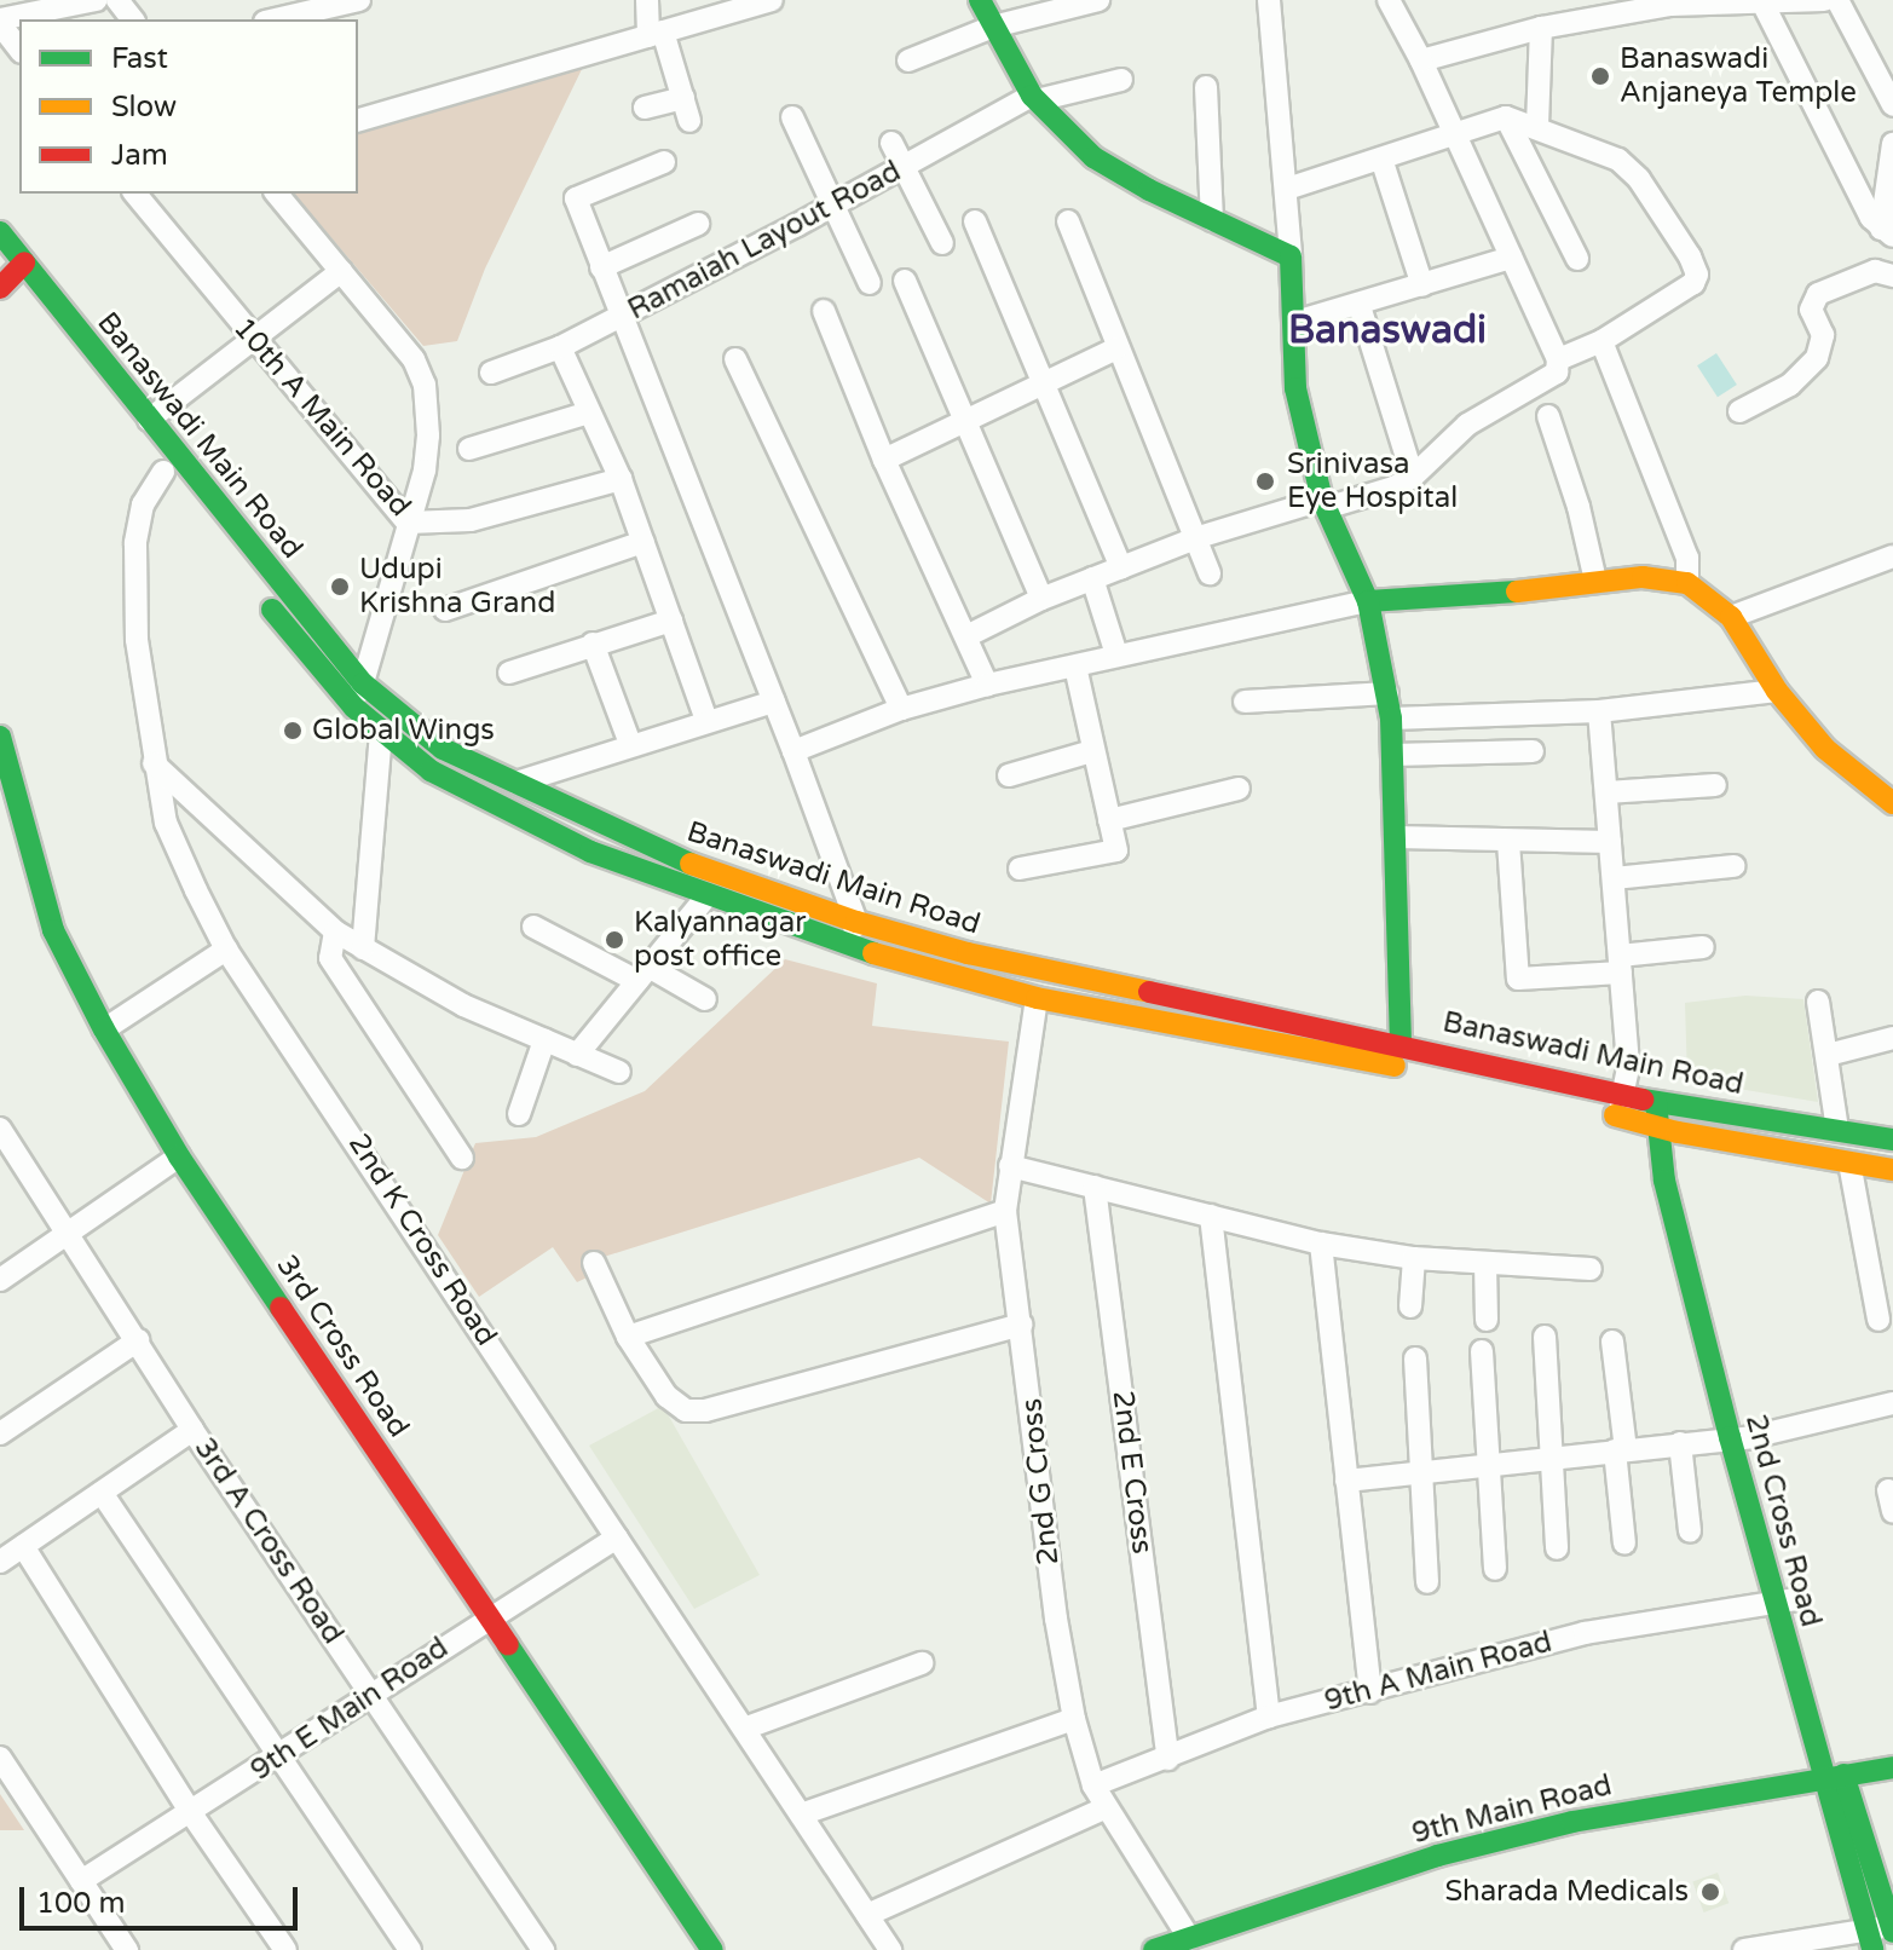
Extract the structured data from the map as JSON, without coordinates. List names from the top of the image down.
{
  "streets": {
    "main road": [
      "Banaswadi Main Road",
      "3rd Cross Road",
      "2nd Cross Road",
      "9th Main Road"
    ],
    "street": [
      "Ramaiah Layout Road",
      "10th A Main Road",
      "2nd K Cross Road",
      "2nd E Cross",
      "2nd G Cross",
      "3rd A Cross Road",
      "9th A Main Road",
      "9th E Main Road"
    ]
  },
  "crossings": [
    ["Banaswadi Main Road", "2nd K Cross Road"],
    ["Banaswadi Main Road", "2nd G Cross"],
    ["Banaswadi Main Road", "2nd Cross Road"],
    ["2nd K Cross Road", "9th E Main Road"],
    ["3rd Cross Road", "9th E Main Road"],
    ["2nd E Cross", "9th A Main Road"],
    ["2nd G Cross", "9th A Main Road"],
    ["2nd G Cross", "9th Main Road"],
    ["2nd Cross Road", "9th A Main Road"],
    ["2nd Cross Road", "9th Main Road"],
    ["3rd A Cross Road", "9th E Main Road"]
  ],
  "districts": ["Banaswadi"],
  "places": [
    "Banaswadi Anjaneya Temple",
    "Srinivasa Eye Hospital",
    "Udupi Krishna Grand",
    "Global Wings",
    "Kalyannagar post office",
    "Sharada Medicals"
  ],
  "legend": ["Fast", "Slow", "Jam"],
  "scale_bar": "100 m"
}
